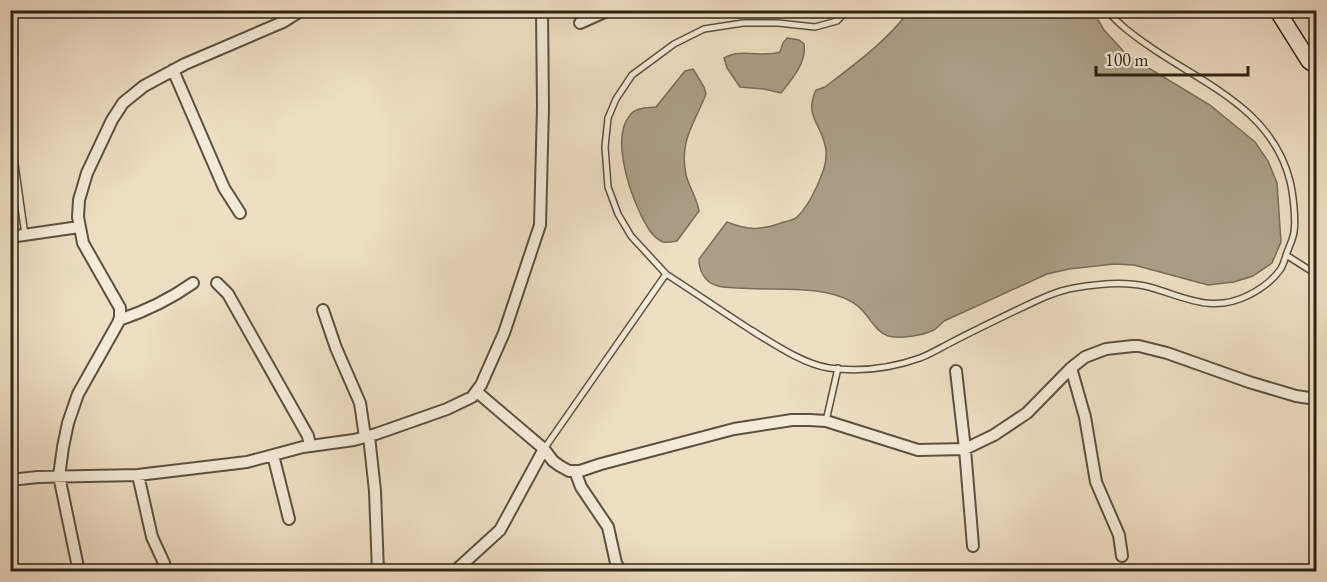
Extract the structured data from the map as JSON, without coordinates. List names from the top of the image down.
{
  "scale_bar": "100 m"
}
